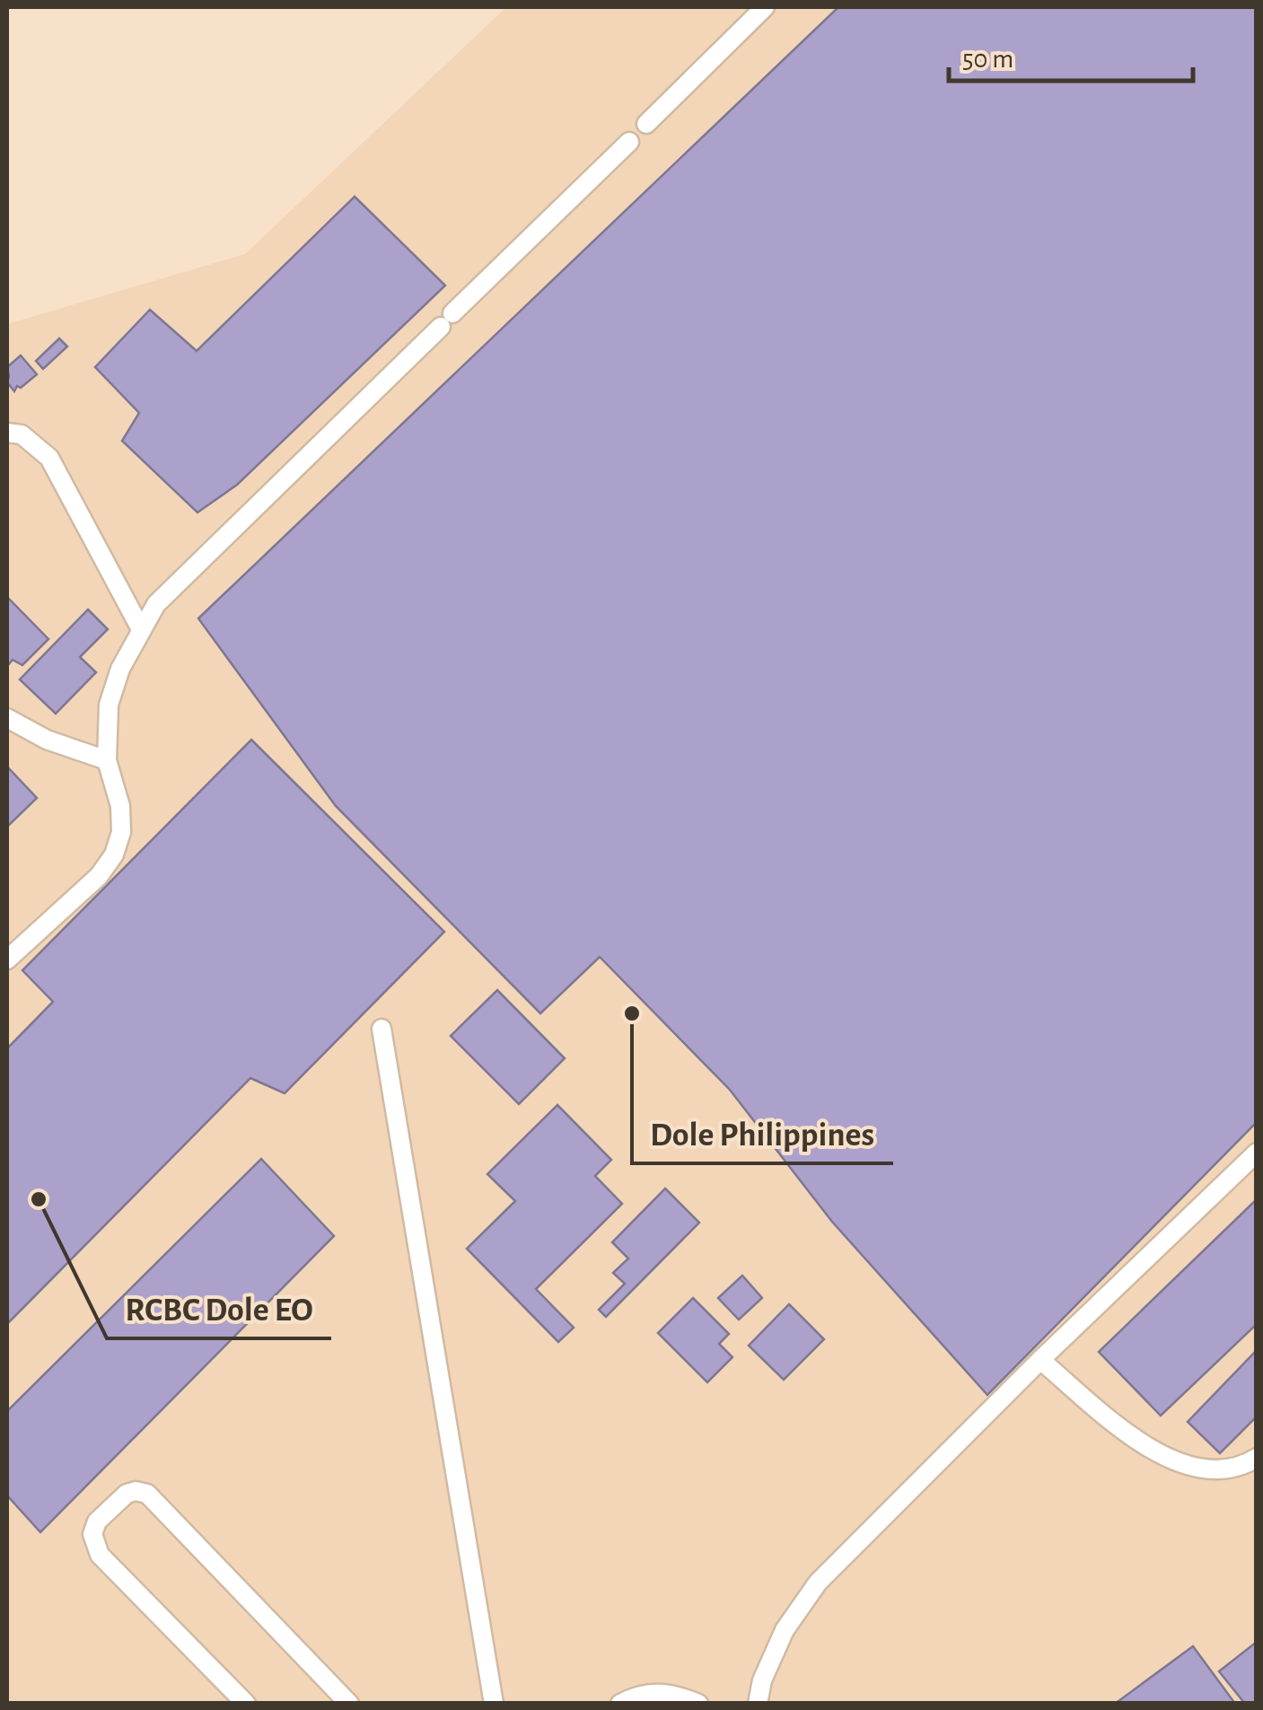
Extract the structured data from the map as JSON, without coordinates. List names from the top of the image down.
{
  "places": ["Dole Philippines", "RCBC Dole EO"],
  "scale_bar": "50 m"
}
